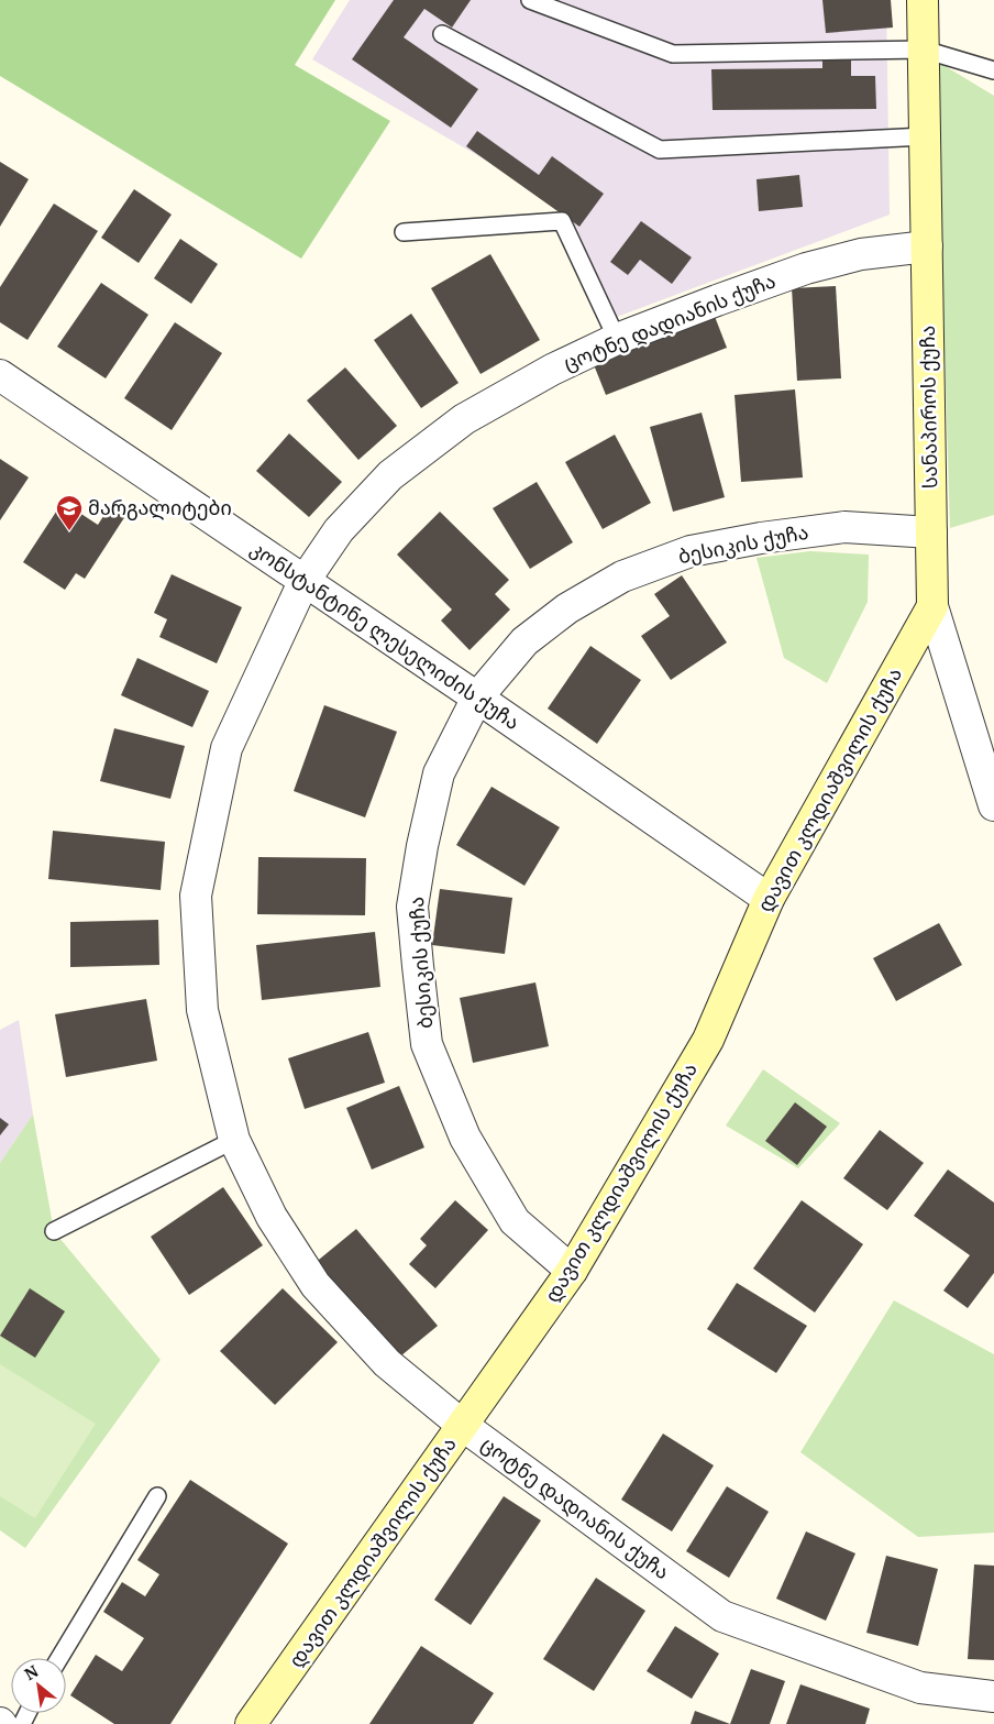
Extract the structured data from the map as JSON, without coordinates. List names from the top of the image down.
{
  "streets": {
    "main road": ["სანაპიროს ქუჩა", "დავით კლდიაშვილის ქუჩა"],
    "street": ["ცოტნე დადიანის ქუჩა", "ბესიკის ქუჩა", "კონსტანტინე ლესელიძის ქუჩა"]
  },
  "crossings": [
    ["ცოტნე დადიანის ქუჩა", "სანაპიროს ქუჩა"],
    ["ცოტნე დადიანის ქუჩა", "კონსტანტინე ლესელიძის ქუჩა"],
    ["ცოტნე დადიანის ქუჩა", "დავით კლდიაშვილის ქუჩა"],
    ["სანაპიროს ქუჩა", "ბესიკის ქუჩა"],
    ["სანაპიროს ქუჩა", "დავით კლდიაშვილის ქუჩა"],
    ["ბესიკის ქუჩა", "კონსტანტინე ლესელიძის ქუჩა"],
    ["ბესიკის ქუჩა", "დავით კლდიაშვილის ქუჩა"],
    ["კონსტანტინე ლესელიძის ქუჩა", "დავით კლდიაშვილის ქუჩა"]
  ],
  "places": {
    "school or university": ["მარგალიტები"]
  },
  "north": "top left"
}
